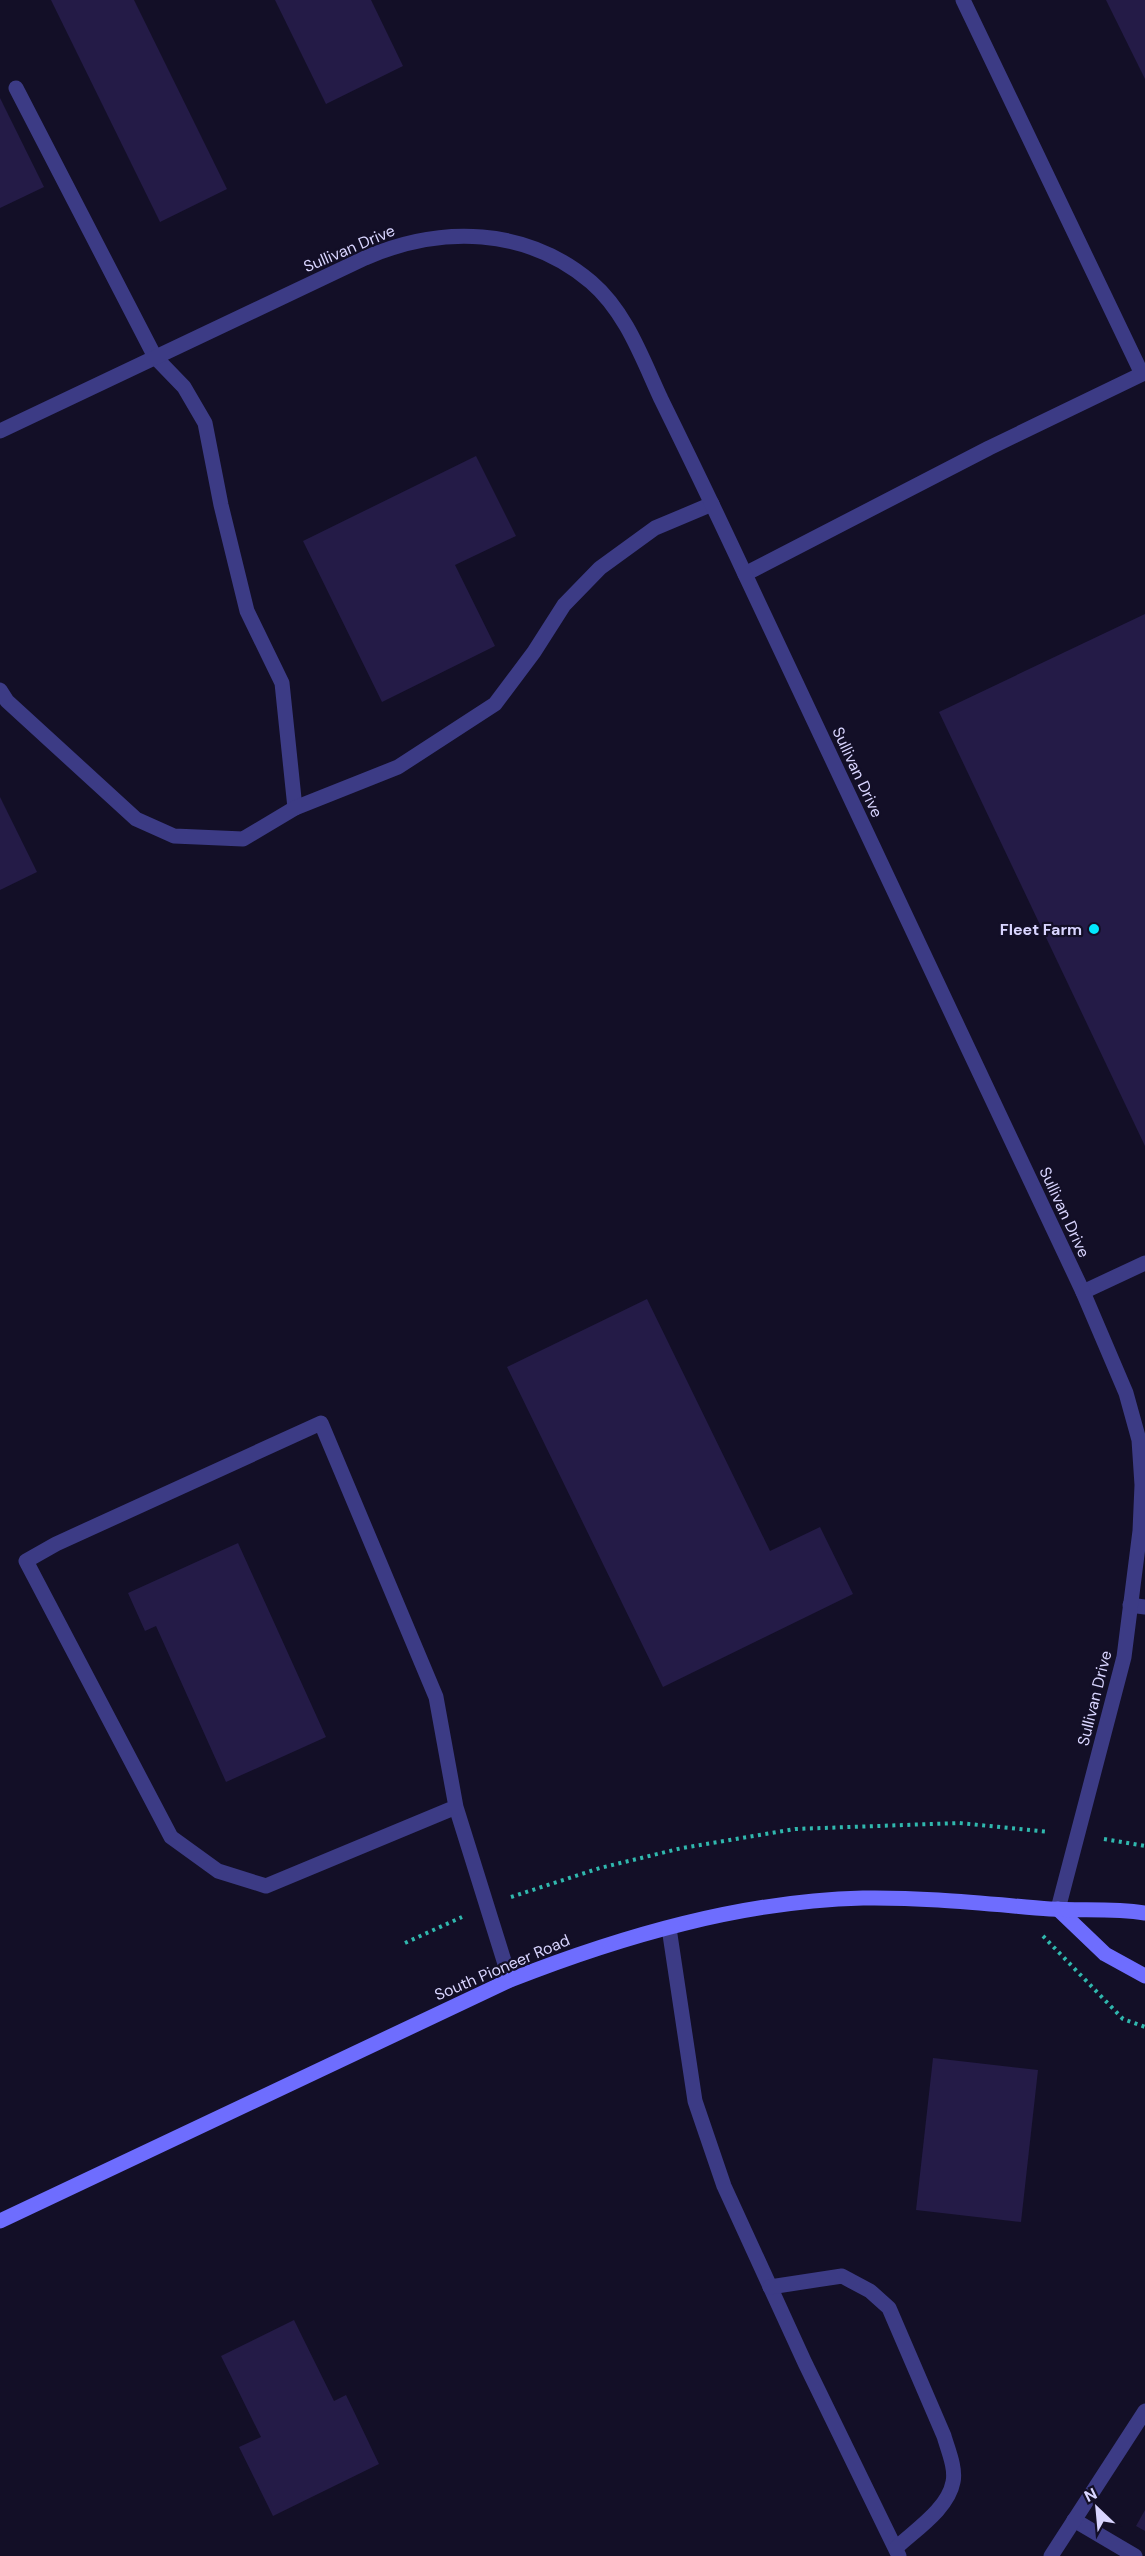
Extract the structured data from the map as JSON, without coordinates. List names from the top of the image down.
{
  "streets": {
    "main road": ["South Pioneer Road"],
    "street": ["Sullivan Drive"]
  },
  "crossings": [
    ["Sullivan Drive", "South Pioneer Road"]
  ],
  "places": ["Fleet Farm"],
  "north": "top left"
}
